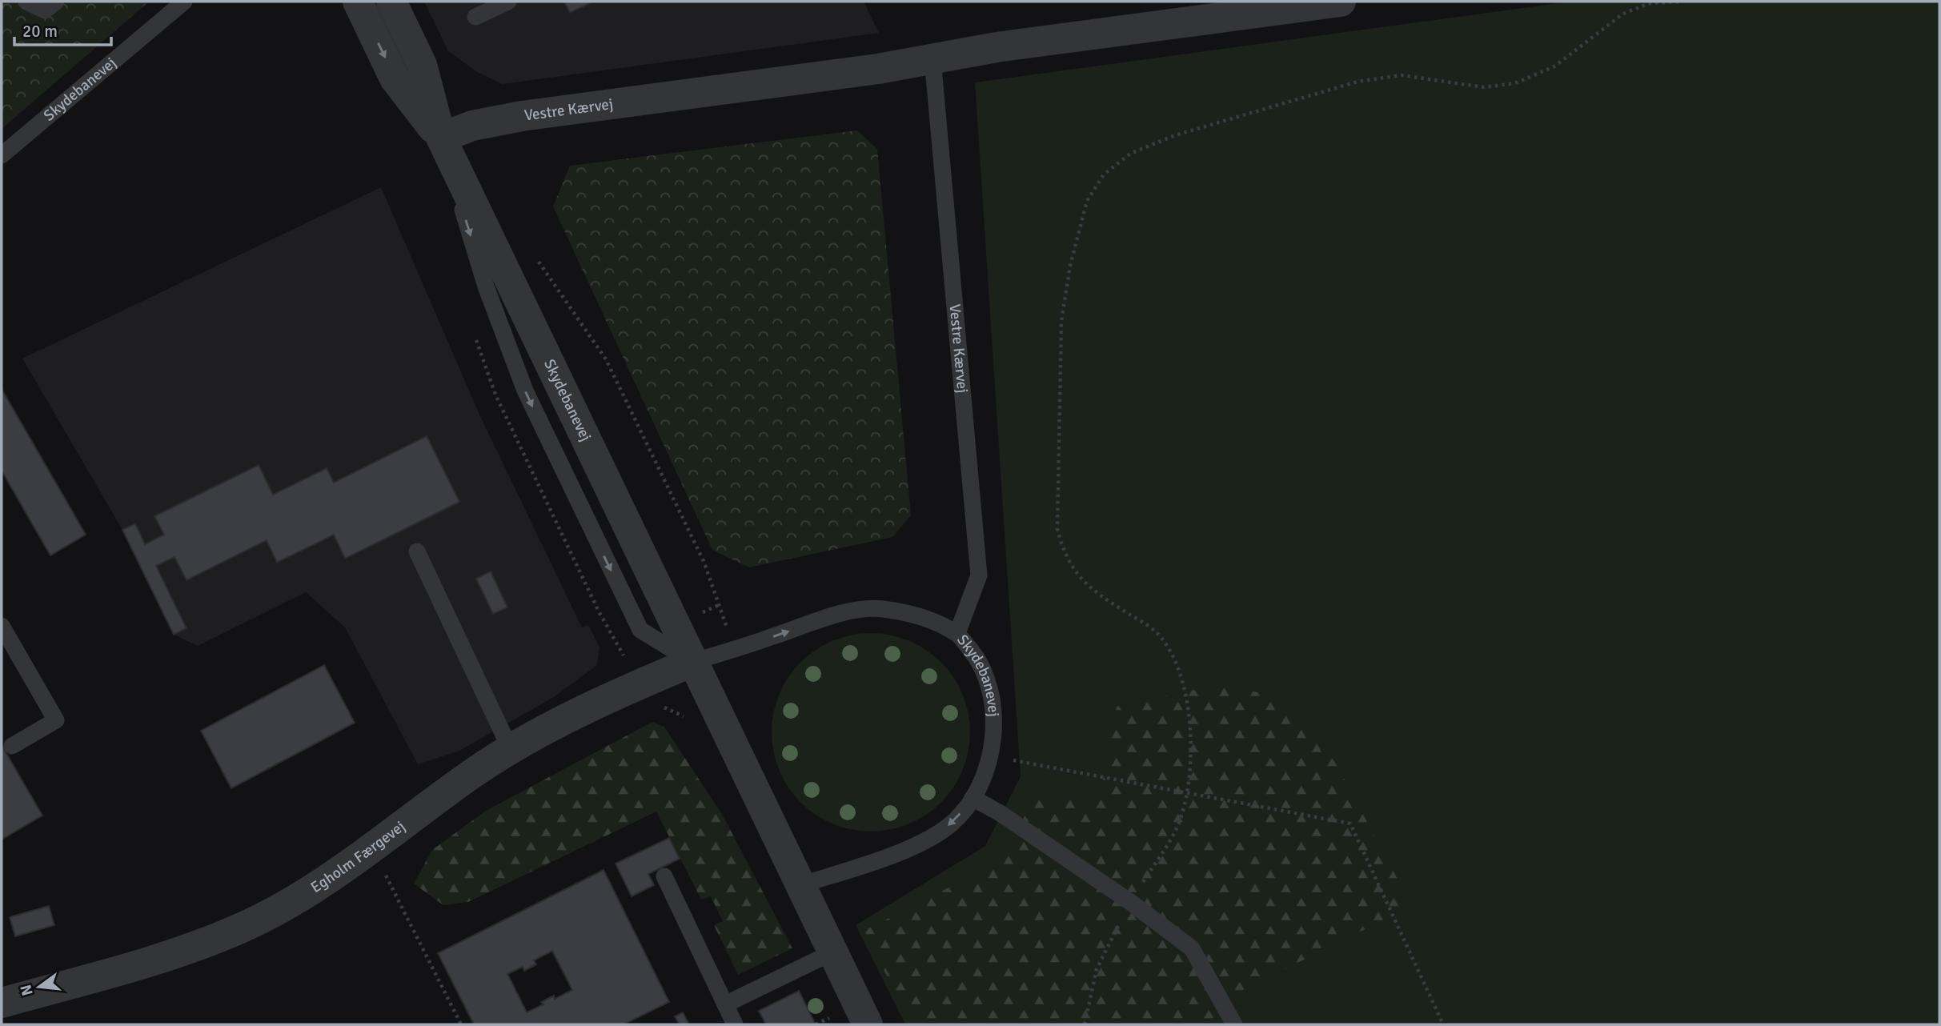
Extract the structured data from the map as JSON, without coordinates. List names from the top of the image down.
{
  "streets": {
    "street": ["Skydebanevej", "Vestre Kærvej", "Egholm Færgevej"]
  },
  "crossings": [
    ["Skydebanevej", "Vestre Kærvej"],
    ["Skydebanevej", "Egholm Færgevej"]
  ],
  "scale_bar": "20 m",
  "north": "left"
}
